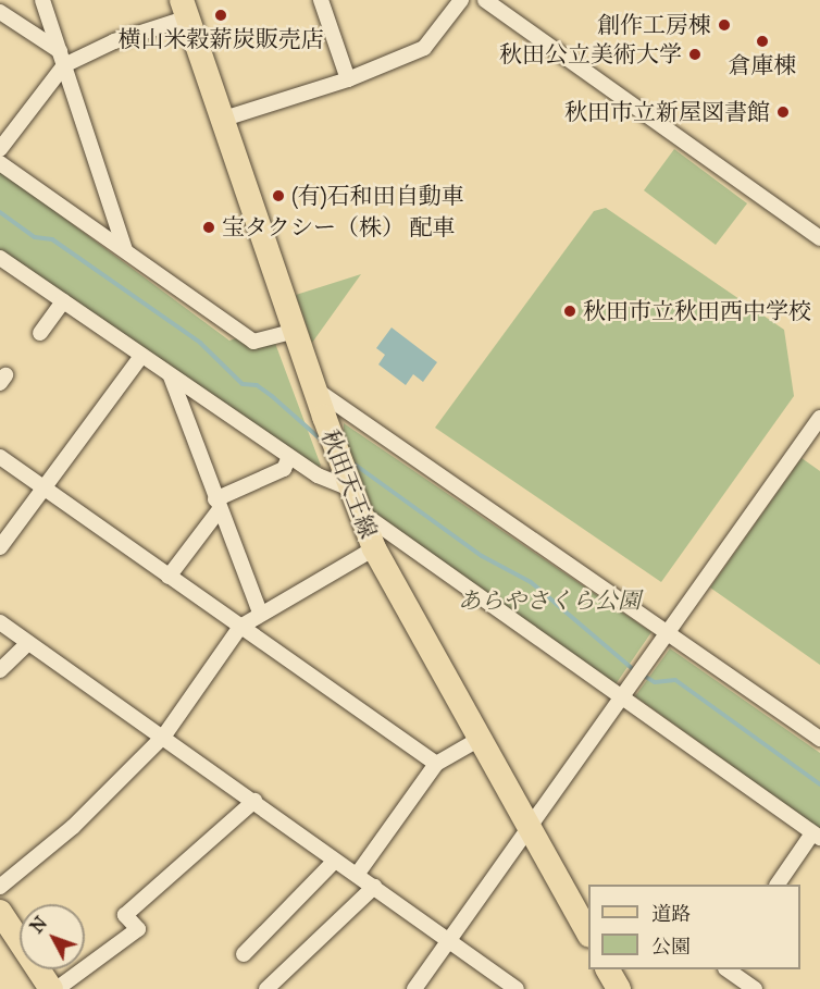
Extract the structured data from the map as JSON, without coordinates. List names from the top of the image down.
{
  "streets": {
    "main road": ["秋田天王線"]
  },
  "parks": ["あらやさくら公園"],
  "places": [
    "横山米穀薪炭販売店",
    "創作工房棟",
    "倉庫棟",
    "秋田公立美術大学",
    "秋田市立新屋図書館",
    "(有)石和田自動車",
    "宝タクシー（株） 配車",
    "秋田市立秋田西中学校"
  ],
  "legend": ["道路", "公園"],
  "north": "top left"
}
